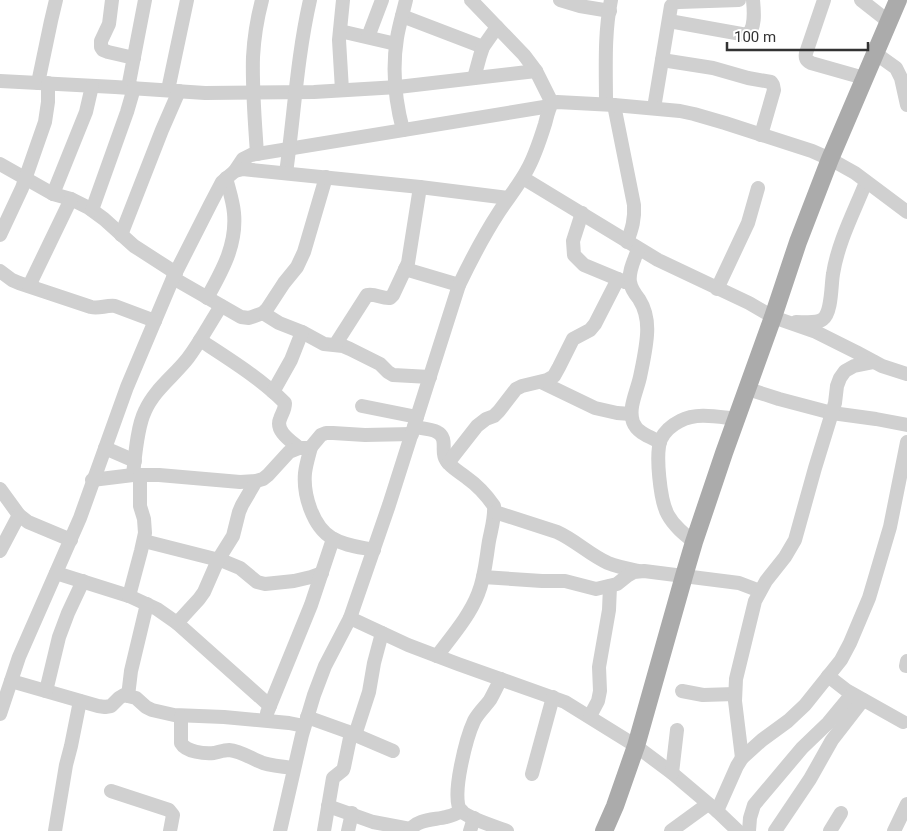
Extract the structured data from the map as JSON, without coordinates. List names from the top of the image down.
{
  "scale_bar": "100 m"
}
